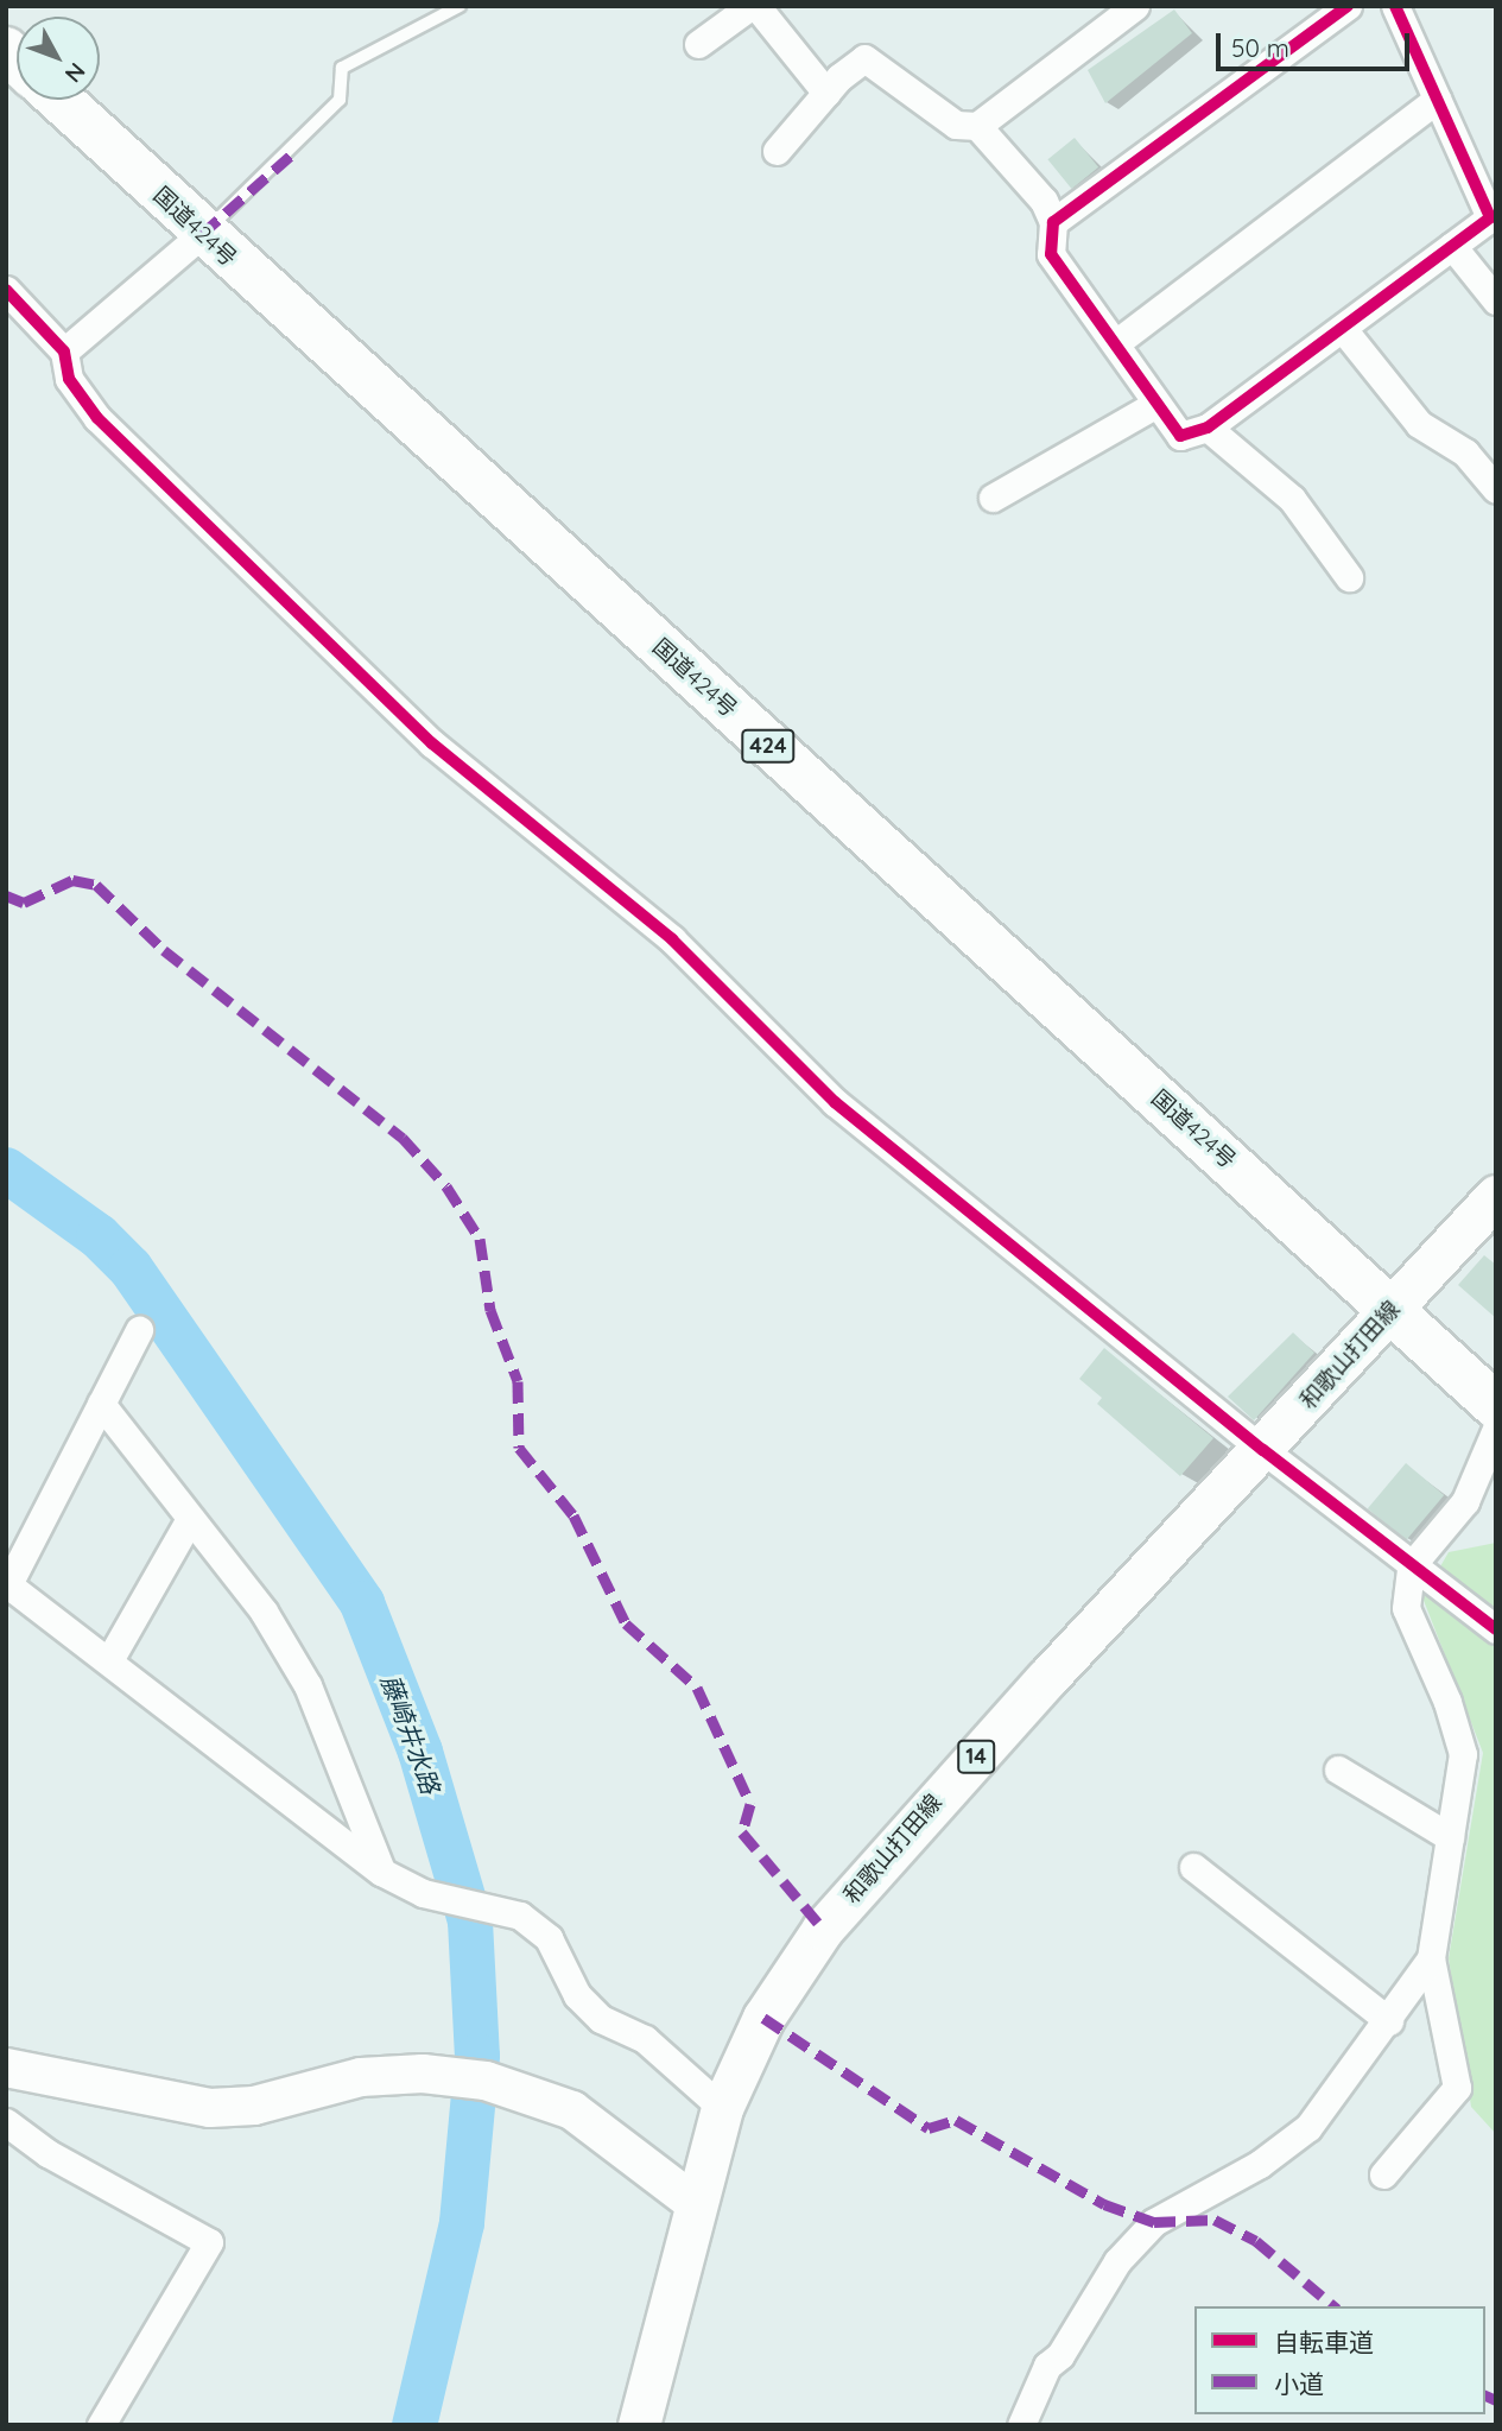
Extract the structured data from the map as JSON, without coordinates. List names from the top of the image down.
{
  "streets": {
    "highway": ["国道424号", "424"],
    "main road": ["和歌山打田線", "14"]
  },
  "crossings": [
    ["国道424号", "和歌山打田線"]
  ],
  "water": ["藤崎井水路"],
  "legend": ["自転車道", "小道"],
  "scale_bar": "50 m",
  "north": "bottom right"
}
